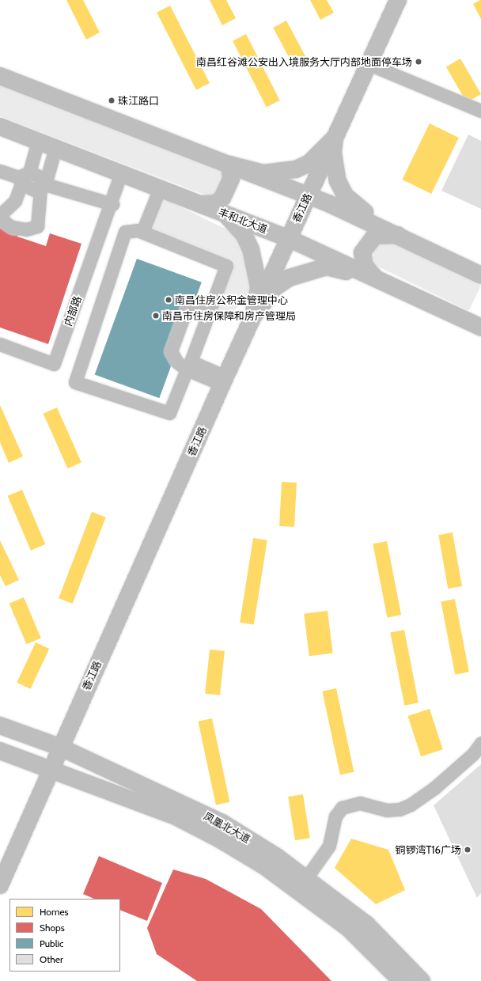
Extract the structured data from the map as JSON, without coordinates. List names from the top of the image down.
{
  "streets": {
    "main road": ["香江路", "丰和北大道", "凤凰北大道"],
    "street": ["内部路"]
  },
  "crossings": [
    ["香江路", "丰和北大道"],
    ["香江路", "凤凰北大道"],
    ["丰和北大道", "内部路"]
  ],
  "places": [
    "南昌红谷滩公安出入境服务大厅内部地面停车场",
    "珠江路口",
    "南昌住房公积金管理中心",
    "南昌市住房保障和房产管理局",
    "铜锣湾T16广场"
  ],
  "legend": [
    "Homes",
    "Shops",
    "Public",
    "Other"
  ]
}
